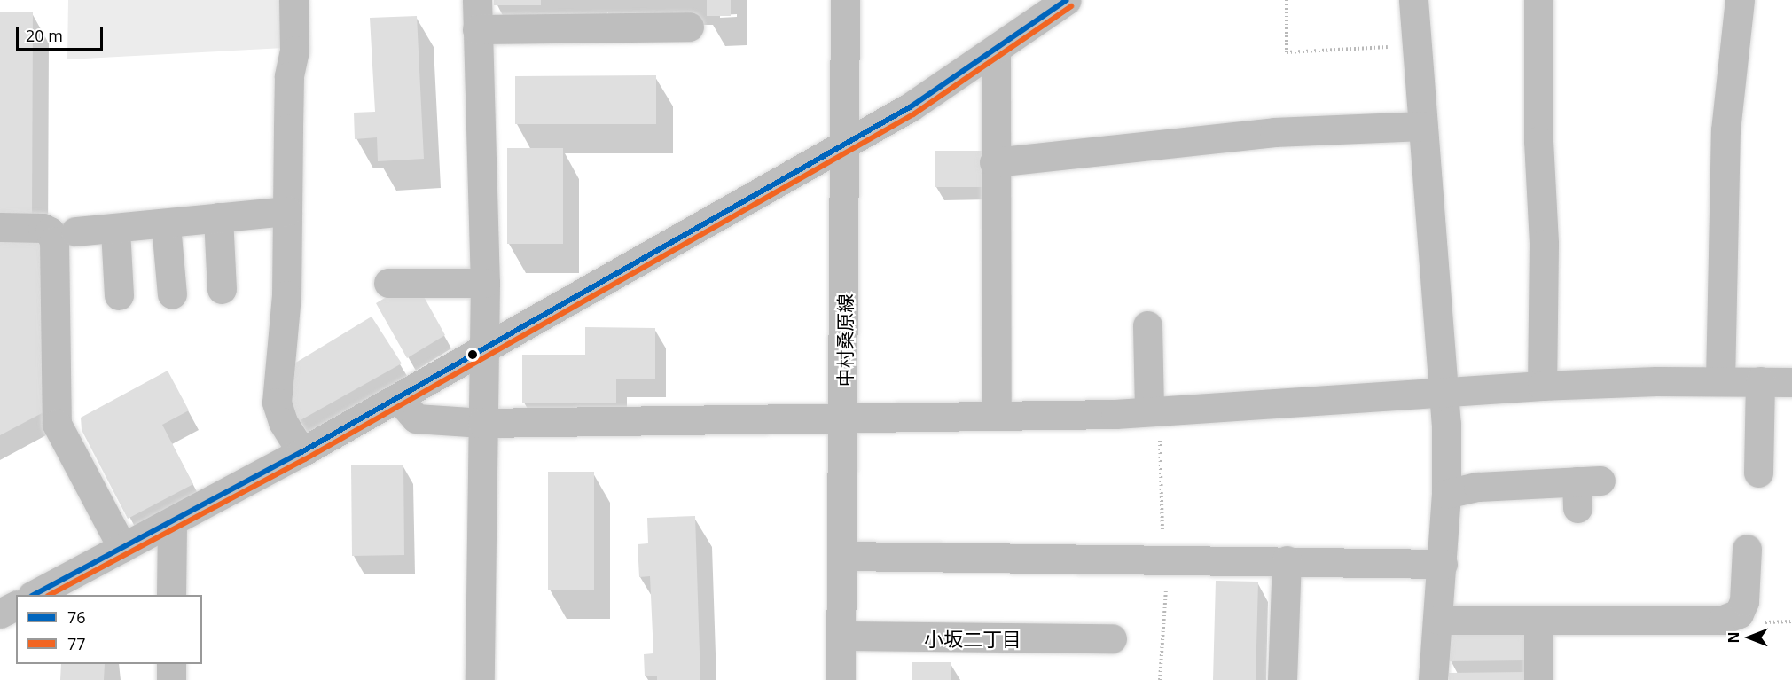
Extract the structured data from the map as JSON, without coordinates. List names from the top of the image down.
{
  "streets": {
    "street": ["中村桑原線"]
  },
  "districts": ["小坂二丁目"],
  "lines": ["transit line 76", "transit line 77"],
  "legend": ["76", "77"],
  "scale_bar": "20 m",
  "north": "left"
}
